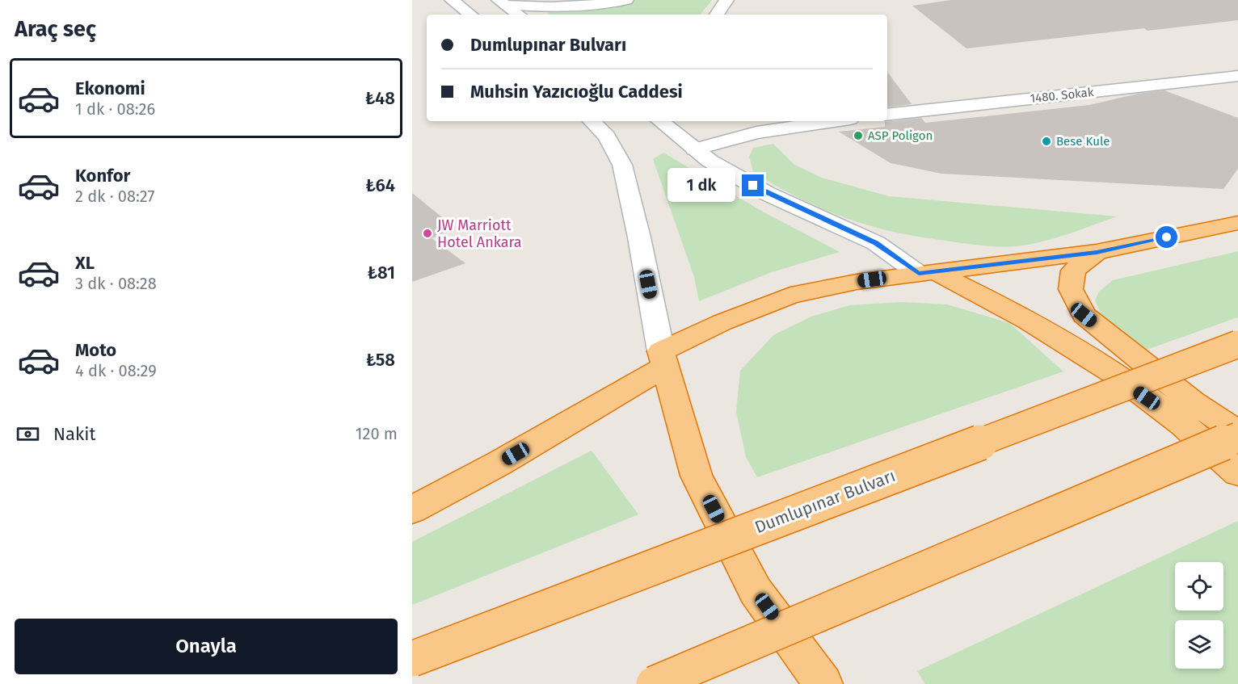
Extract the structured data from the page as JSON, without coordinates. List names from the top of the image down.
{
  "streets": {
    "highway": ["Dumlupınar Bulvarı"],
    "main road": ["1480. Sokak"]
  },
  "places": ["ASP Poligon", "Bese Kule", "JW Marriott Hotel Ankara"],
  "page": {
    "heading": "Araç seç",
    "banner": ["Dumlupınar Bulvarı", "Muhsin Yazıcıoğlu Caddesi"],
    "list": [
      {
        "name": "Ekonomi",
        "note": "1 dk · 08:26",
        "value": "₺48"
      },
      {
        "name": "Konfor",
        "note": "2 dk · 08:27",
        "value": "₺64"
      },
      {
        "name": "XL",
        "note": "3 dk · 08:28",
        "value": "₺81"
      },
      {
        "name": "Moto",
        "note": "4 dk · 08:29",
        "value": "₺58"
      }
    ],
    "bubble": "1 dk",
    "pay": ["Nakit", "120 m"],
    "buttons": "Onayla"
  }
}
